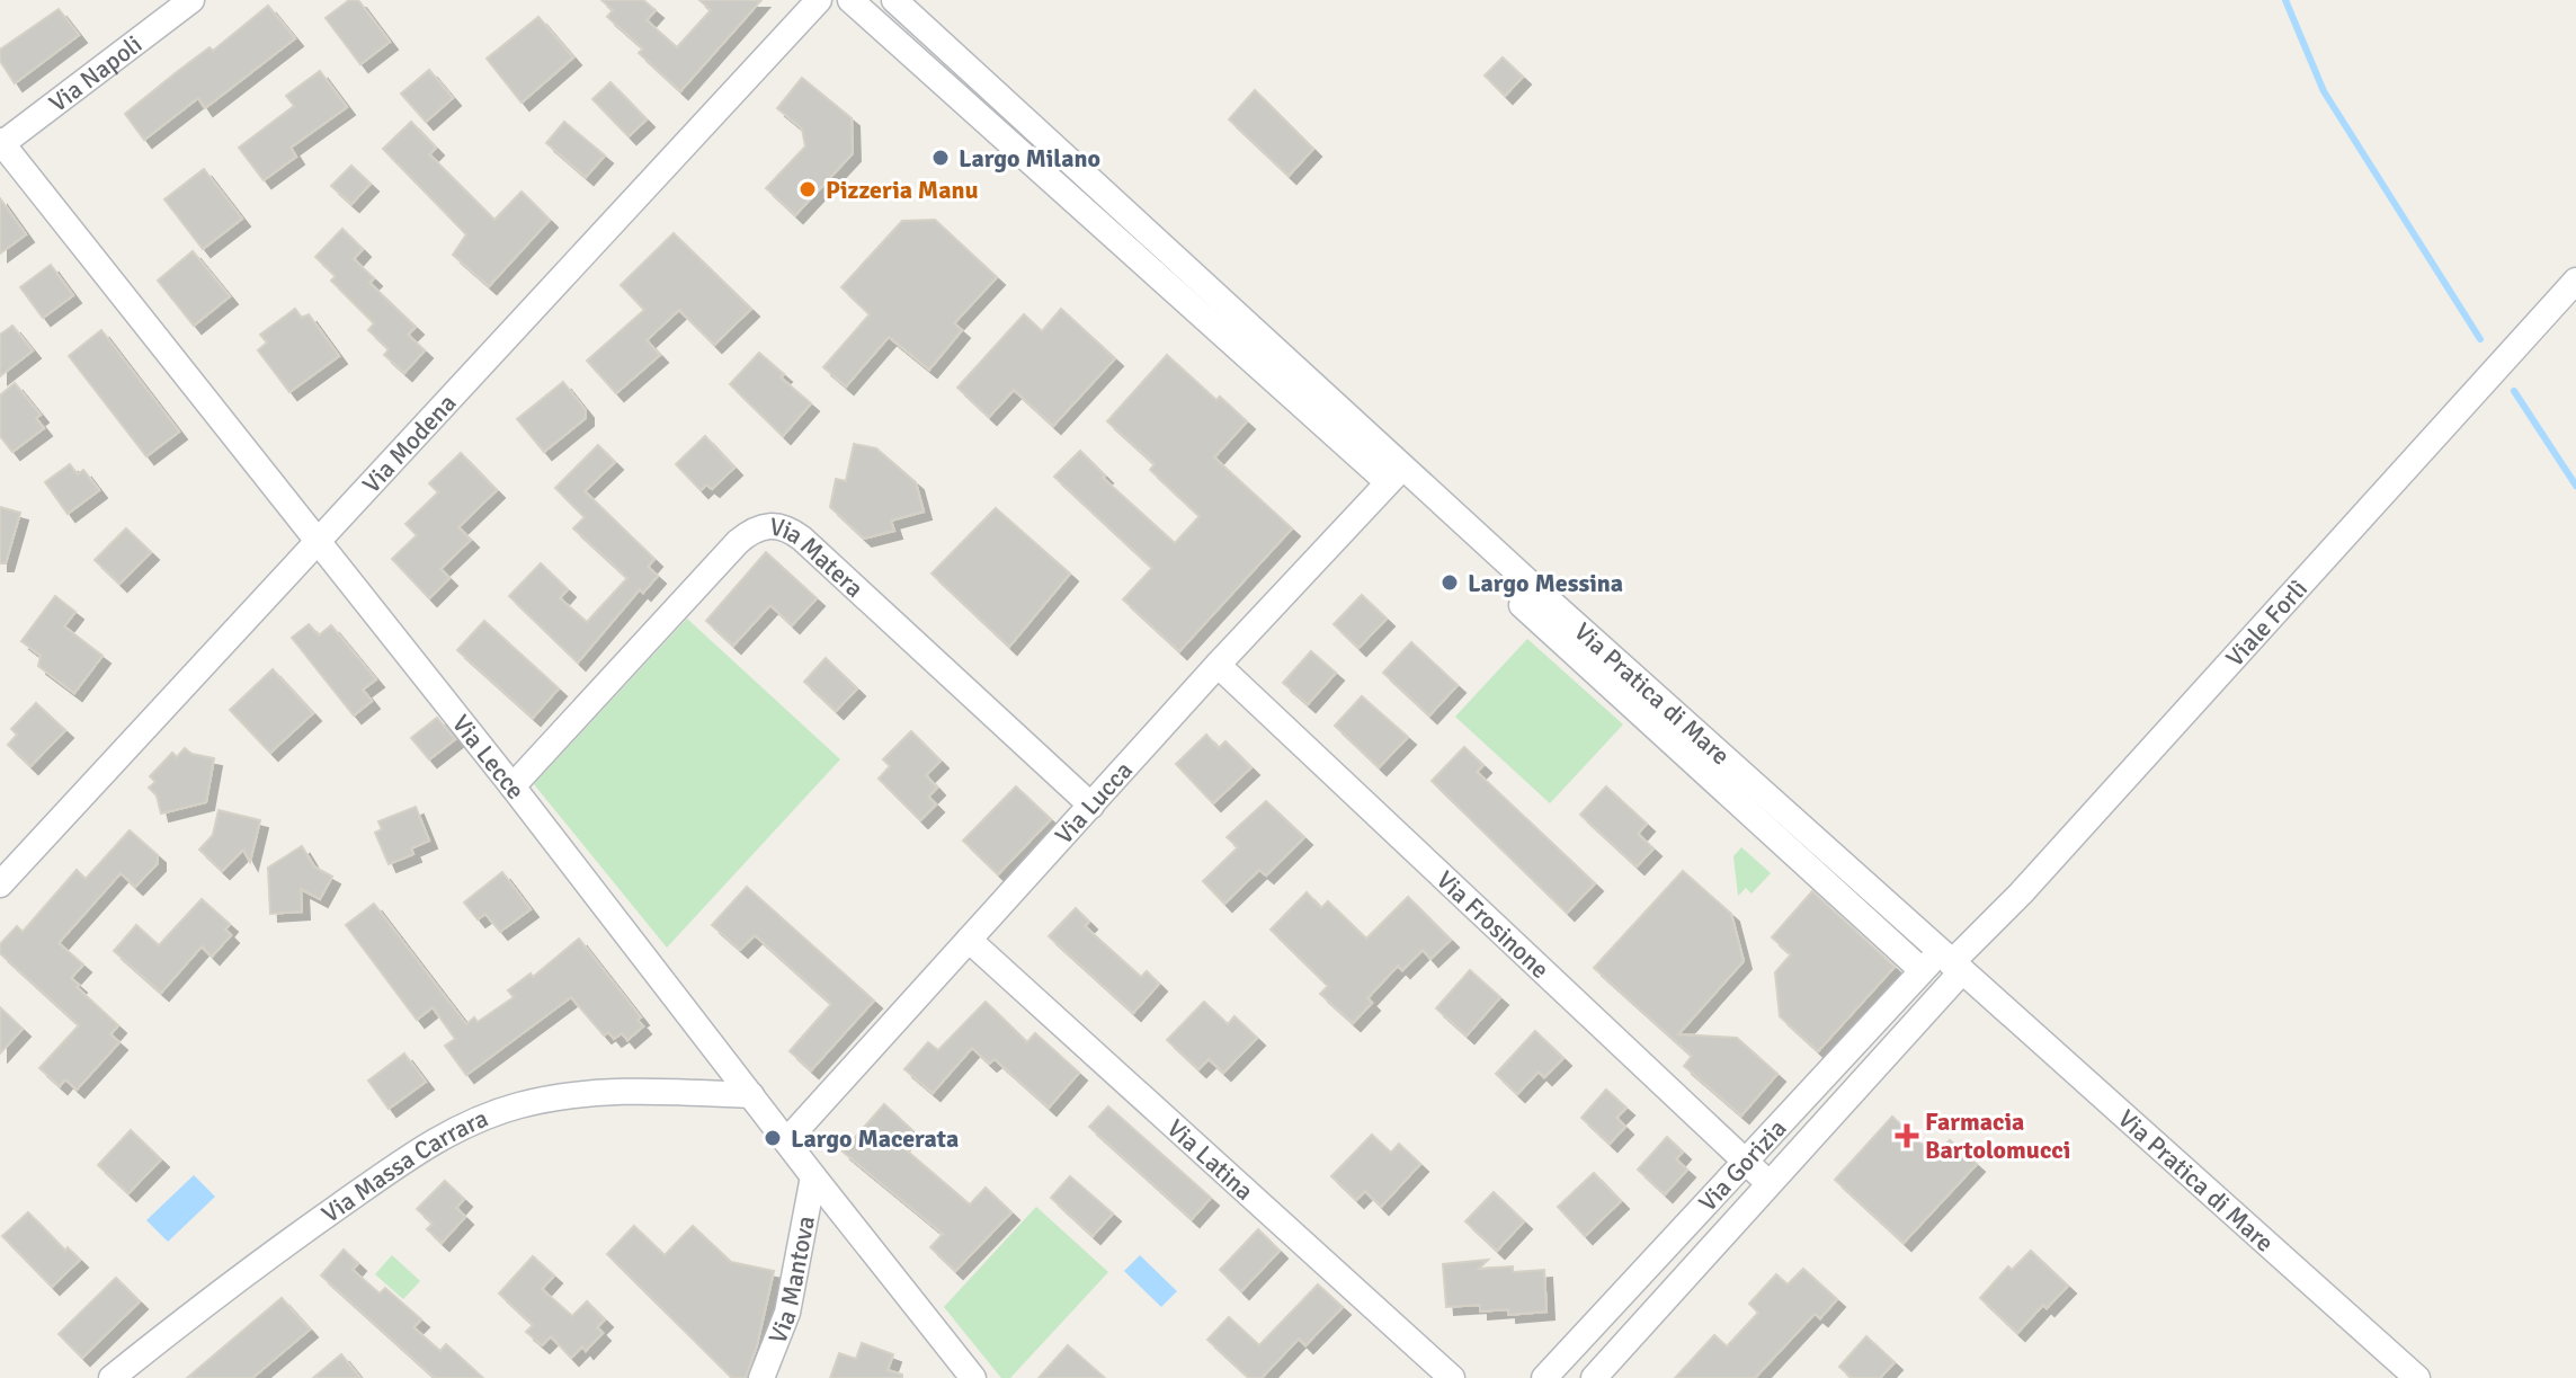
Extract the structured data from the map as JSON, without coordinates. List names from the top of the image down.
{
  "streets": {
    "street": [
      "Via Napoli",
      "Via Modena",
      "Via Matera",
      "Viale Forlì",
      "Via Pratica di Mare",
      "Via Lecce",
      "Via Lucca",
      "Via Frosinone",
      "Via Latina",
      "Via Gorizia",
      "Via Massa Carrara",
      "Via Mantova"
    ]
  },
  "crossings": [
    ["Via Napoli", "Via Lecce"],
    ["Via Modena", "Via Lecce"],
    ["Via Matera", "Via Lecce"],
    ["Via Matera", "Via Lucca"],
    ["Viale Forlì", "Via Pratica di Mare"],
    ["Viale Forlì", "Via Gorizia"],
    ["Via Pratica di Mare", "Via Lucca"],
    ["Via Pratica di Mare", "Via Gorizia"],
    ["Via Lecce", "Via Lucca"],
    ["Via Lecce", "Via Massa Carrara"],
    ["Via Lecce", "Via Mantova"],
    ["Via Lucca", "Via Frosinone"],
    ["Via Lucca", "Via Latina"],
    ["Via Frosinone", "Via Gorizia"]
  ],
  "places": {
    "other": [
      "Largo Milano",
      "Pizzeria Manu",
      "Largo Messina",
      "Largo Macerata"
    ],
    "health": ["Farmacia Bartolomucci"]
  }
}
